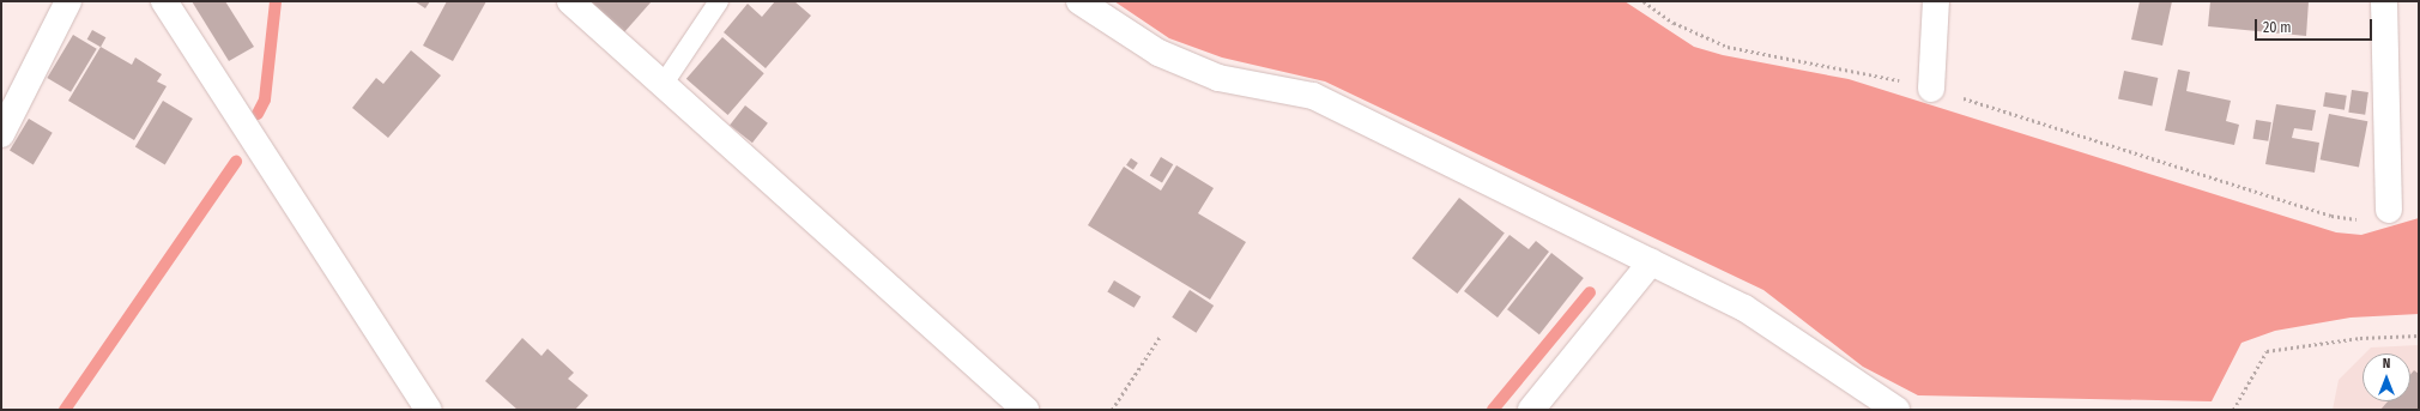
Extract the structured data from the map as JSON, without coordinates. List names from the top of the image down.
{
  "scale_bar": "20 m",
  "north": "top"
}
